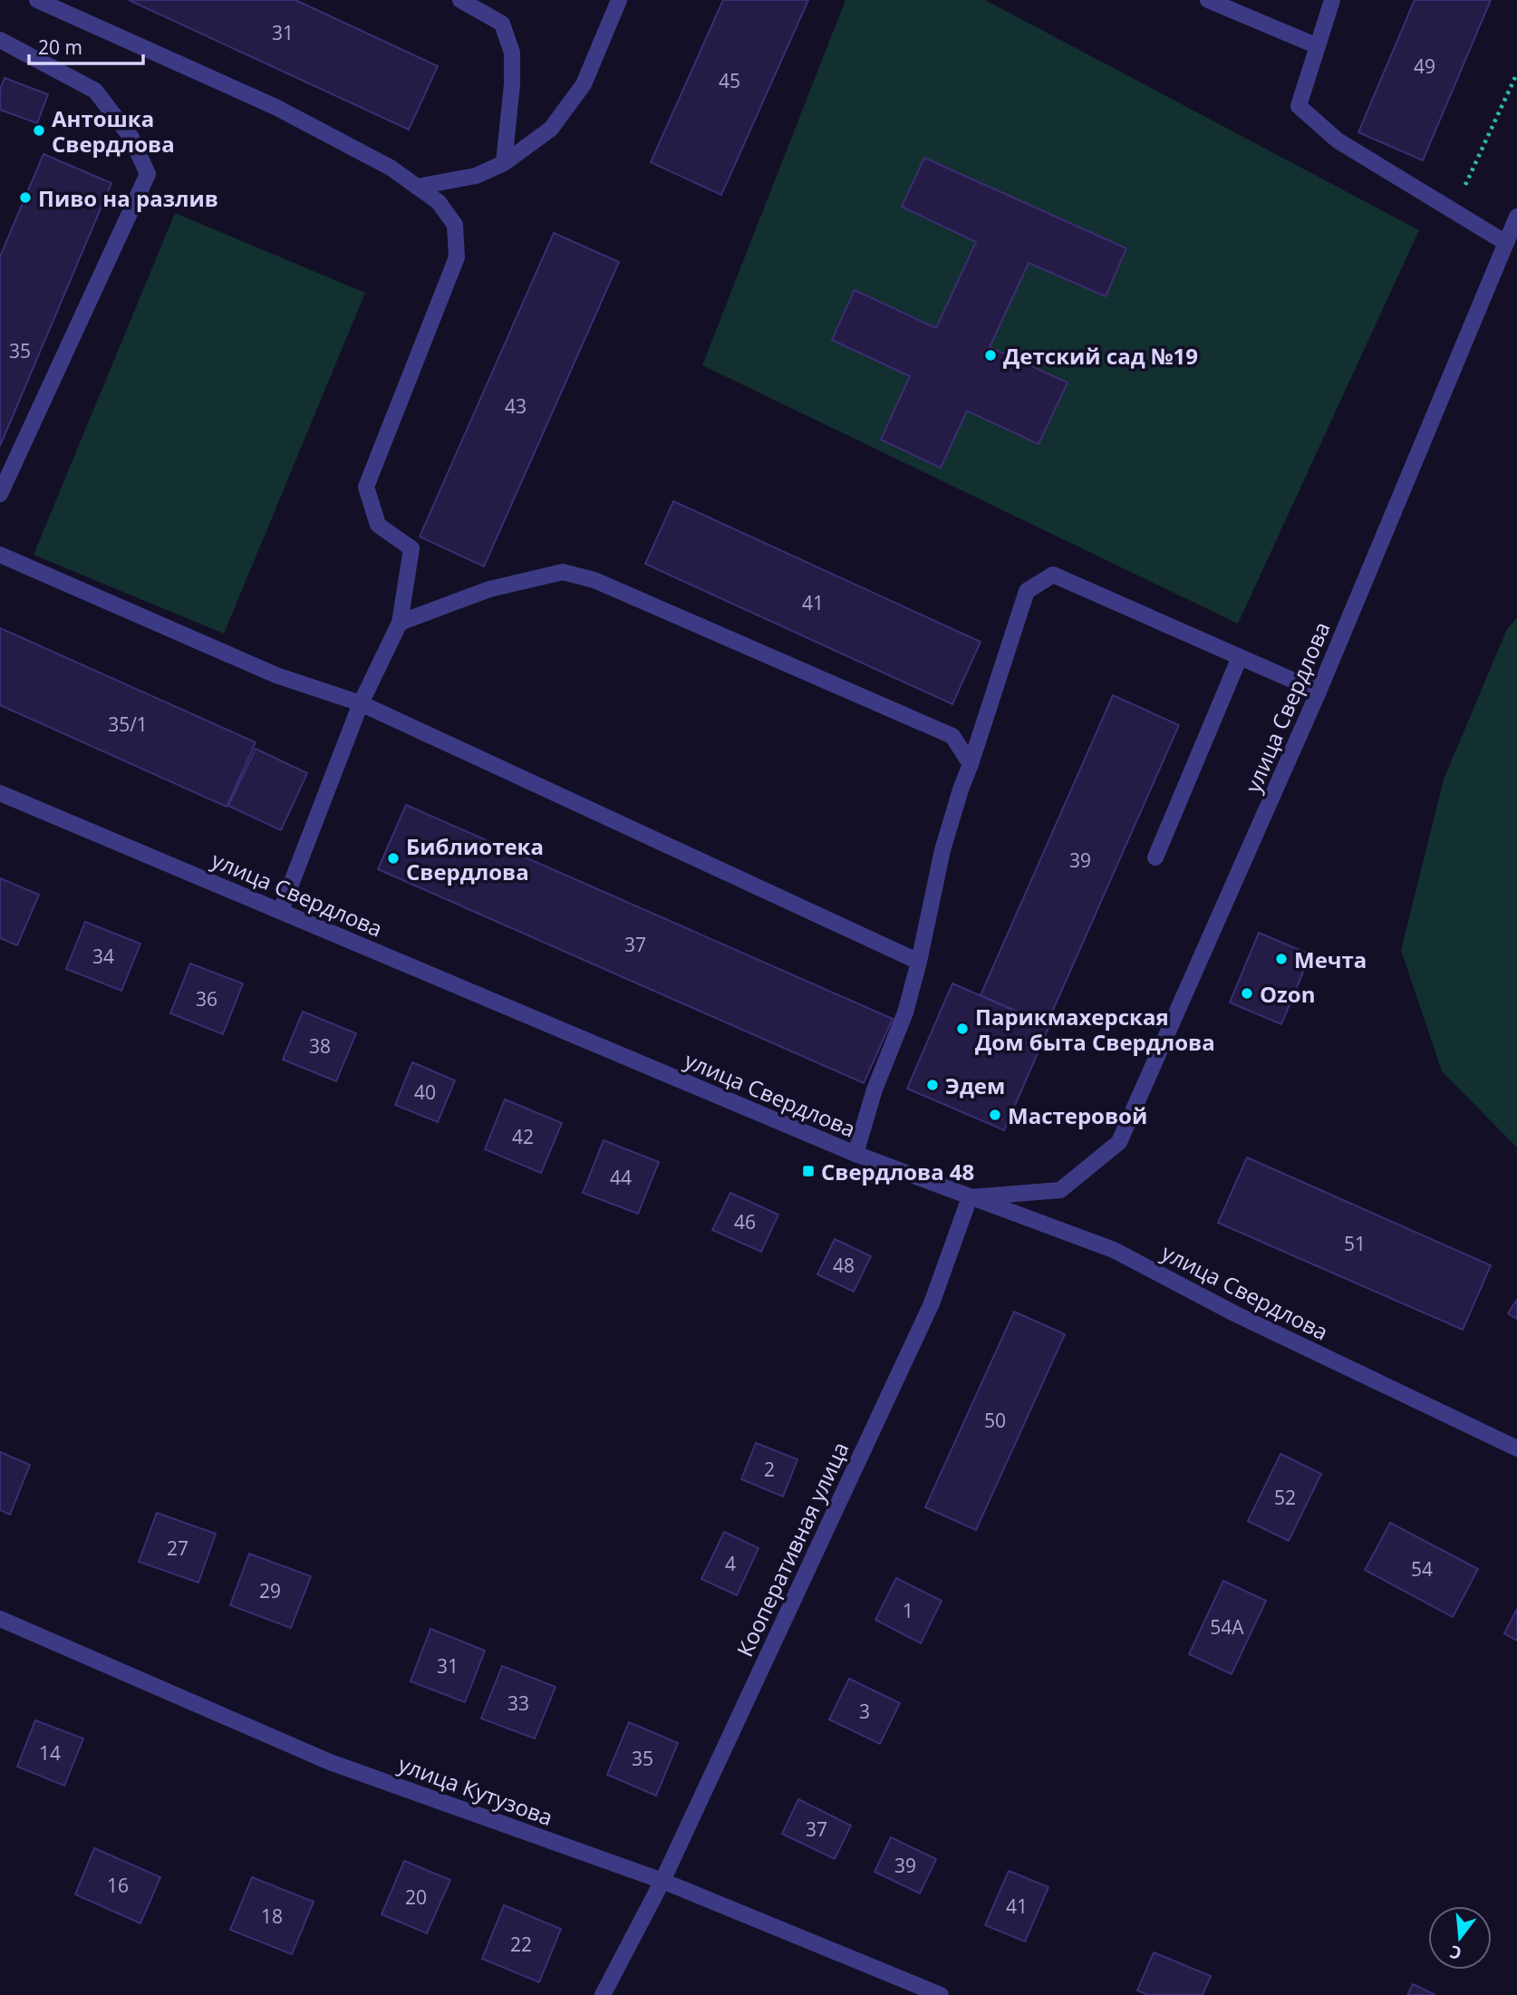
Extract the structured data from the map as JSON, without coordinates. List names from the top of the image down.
{
  "streets": {
    "street": ["улица Свердлова", "Кооперативная улица", "улица Кутузова"]
  },
  "crossings": [
    ["улица Свердлова", "Кооперативная улица"],
    ["Кооперативная улица", "улица Кутузова"]
  ],
  "places": {
    "other": [
      "Антошка Свердлова",
      "Пиво на разлив",
      "Детский сад №19",
      "Библиотека Свердлова",
      "Мечта",
      "Ozon",
      "Парикмахерская Дом быта Свердлова",
      "Эдем",
      "Мастеровой"
    ],
    "transit": ["Свердлова 48"]
  },
  "house_numbers": [
    "31",
    "49",
    "45",
    "35",
    "43",
    "41",
    "35/1",
    "39",
    "37",
    "34",
    "36",
    "38",
    "40",
    "42",
    "44",
    "46",
    "51",
    "48",
    "50",
    "2",
    "52",
    "27",
    "4",
    "54",
    "29",
    "1",
    "54А",
    "31",
    "33",
    "3",
    "14",
    "35",
    "37",
    "39",
    "16",
    "20",
    "41",
    "18",
    "22"
  ],
  "scale_bar": "20 m",
  "north": "bottom"
}
